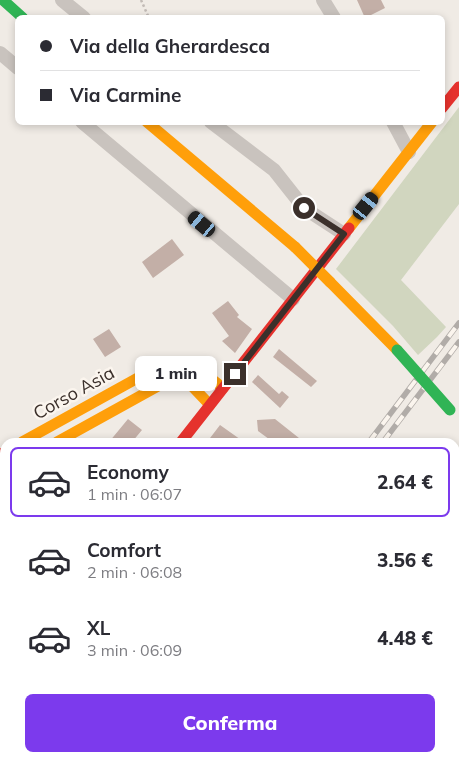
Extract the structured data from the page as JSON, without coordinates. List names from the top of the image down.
{
  "streets": {
    "main road": ["Corso Asia"]
  },
  "page": {
    "banner": ["Via della Gherardesca", "Via Carmine"],
    "bubble": "1 min",
    "list": [
      {
        "name": "Economy",
        "note": "1 min · 06:07",
        "value": "2.64 €"
      },
      {
        "name": "Comfort",
        "note": "2 min · 06:08",
        "value": "3.56 €"
      },
      {
        "name": "XL",
        "note": "3 min · 06:09",
        "value": "4.48 €"
      }
    ],
    "buttons": "Conferma"
  }
}
